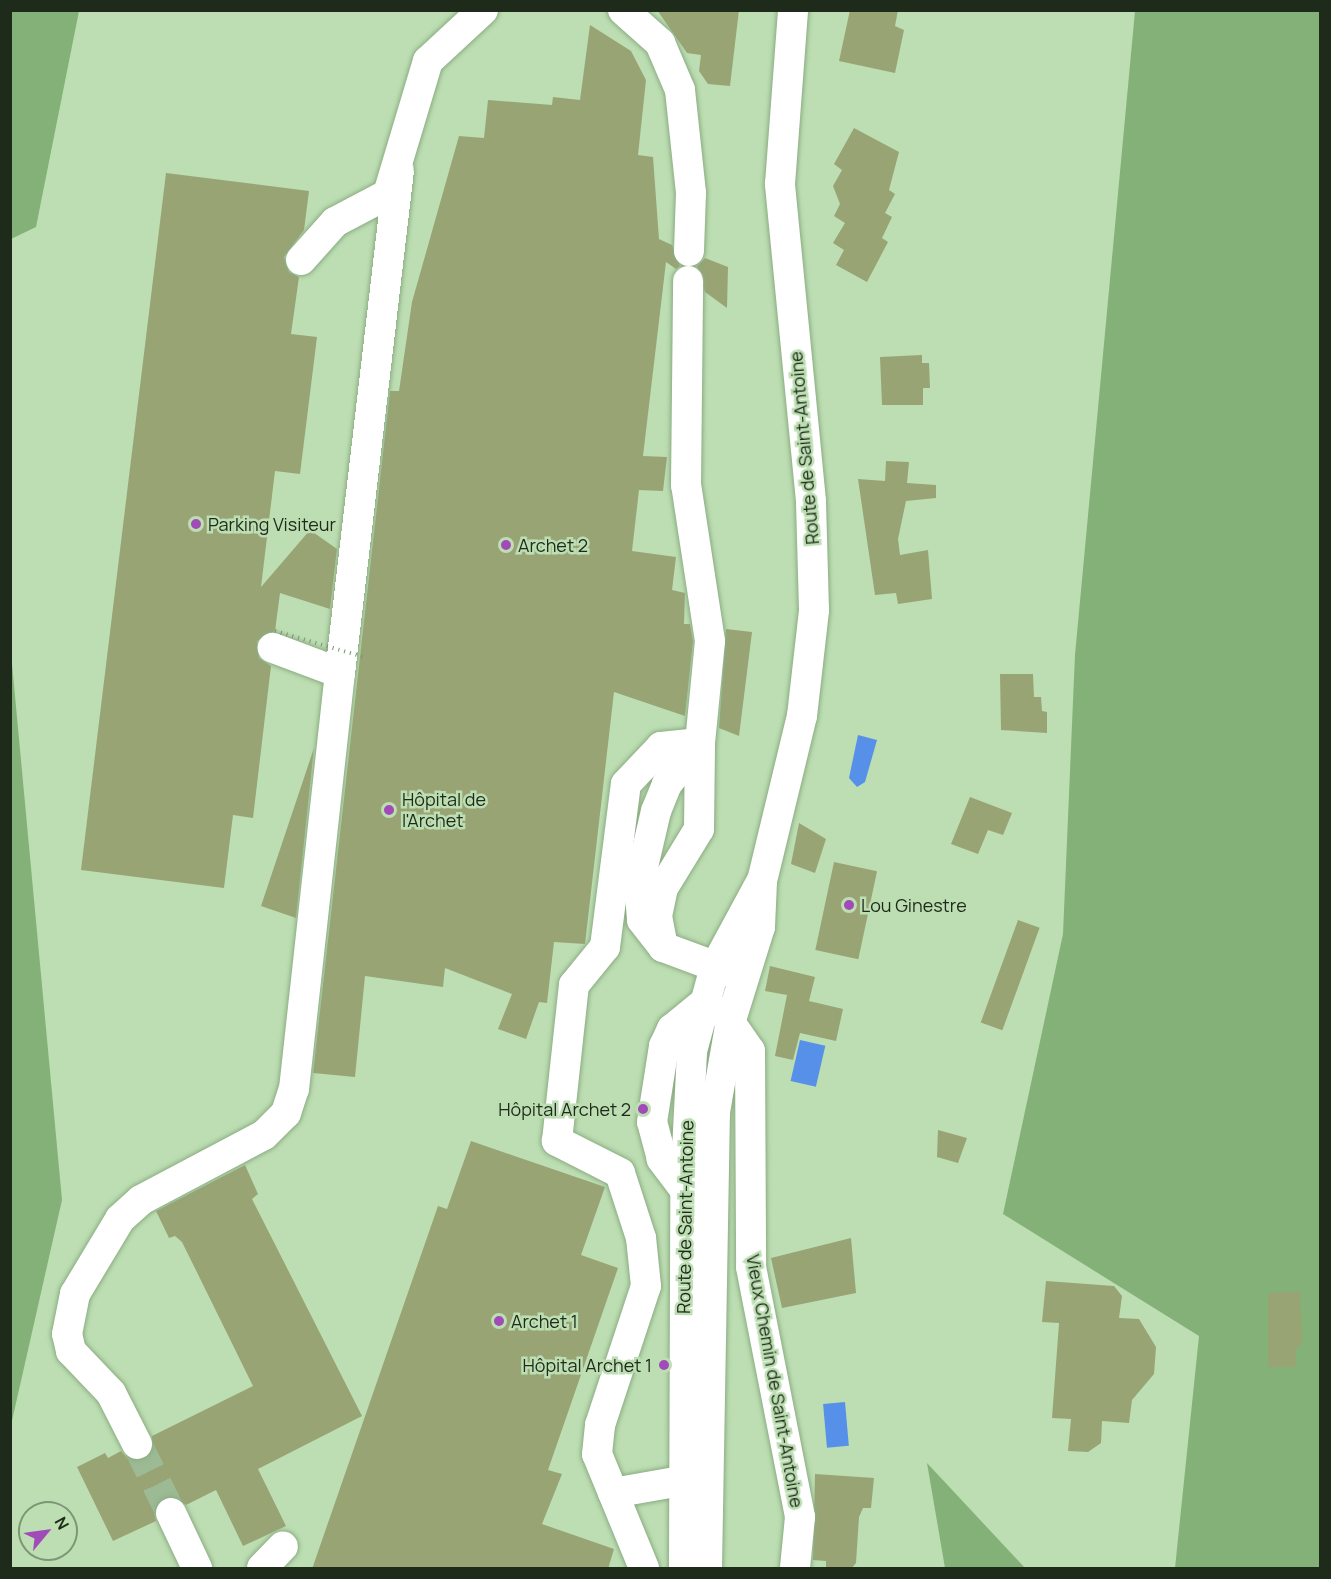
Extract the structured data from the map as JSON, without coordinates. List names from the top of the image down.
{
  "streets": {
    "street": ["Route de Saint-Antoine", "Vieux Chemin de Saint-Antoine"]
  },
  "crossings": [
    ["Route de Saint-Antoine", "Vieux Chemin de Saint-Antoine"]
  ],
  "places": [
    "Parking Visiteur",
    "Archet 2",
    "Hôpital de l'Archet",
    "Lou Ginestre",
    "Hôpital Archet 2",
    "Archet 1",
    "Hôpital Archet 1"
  ],
  "north": "top right"
}
